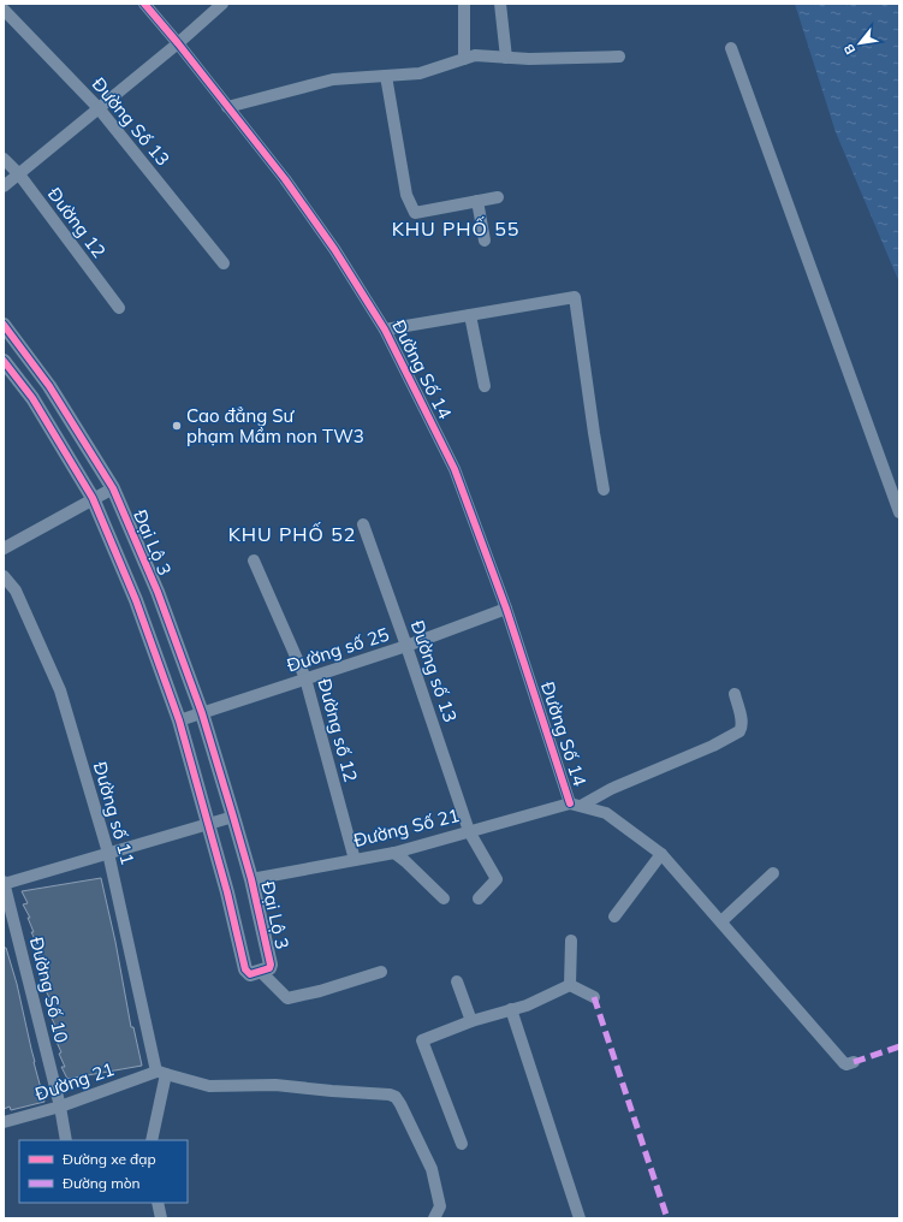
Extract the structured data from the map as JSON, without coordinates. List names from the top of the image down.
{
  "streets": {
    "street": [
      "Đường Số 13",
      "Đường 12",
      "Đường Số 14",
      "Đại Lộ 3",
      "Đường số 25",
      "Đường số 13",
      "Đường số 12",
      "Đường số 11",
      "Đường Số 21",
      "Đường Số 10",
      "Đường 21"
    ]
  },
  "crossings": [
    ["Đường Số 14", "Đường số 25"],
    ["Đường Số 14", "Đường Số 21"],
    ["Đại Lộ 3", "Đường số 25"],
    ["Đại Lộ 3", "Đường Số 21"],
    ["Đường số 25", "Đường số 13"],
    ["Đường số 25", "Đường số 12"],
    ["Đường số 13", "Đường Số 21"],
    ["Đường số 12", "Đường Số 21"],
    ["Đường số 11", "Đường 21"],
    ["Đường Số 10", "Đường 21"]
  ],
  "districts": ["KHU PHỐ 55", "KHU PHỐ 52"],
  "places": ["Cao đẳng Sư phạm Mầm non TW3"],
  "legend": ["Đường xe đạp", "Đường mòn"],
  "north": "bottom left"
}
